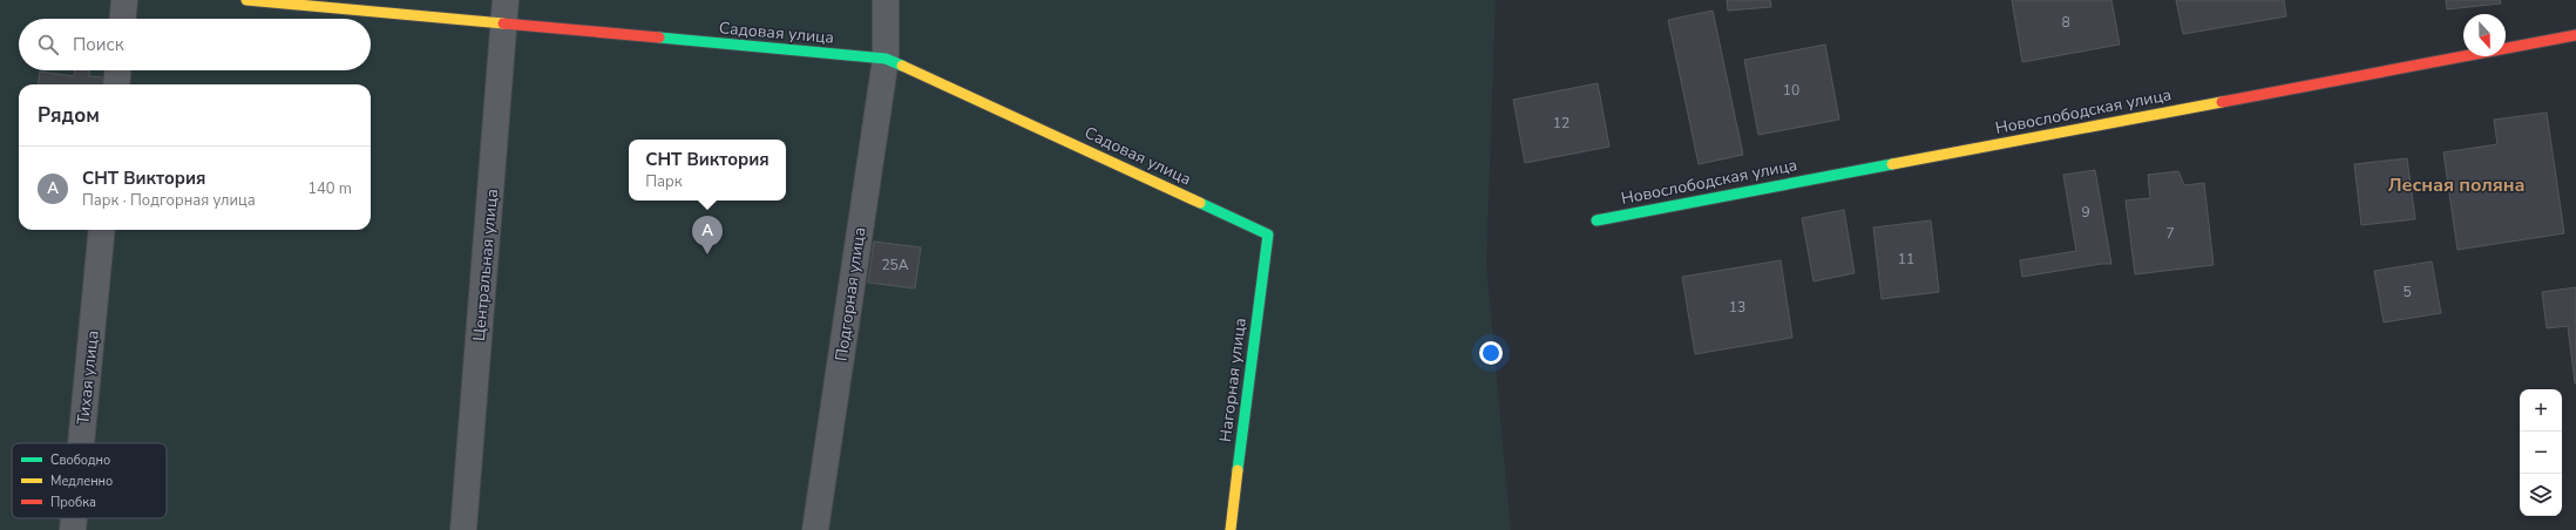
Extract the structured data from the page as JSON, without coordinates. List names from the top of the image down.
{
  "streets": {
    "street": [
      "Садовая улица",
      "Новослободская улица",
      "Центральная улица",
      "Подгорная улица",
      "Тихая улица",
      "Нагорная улица"
    ]
  },
  "crossings": [
    ["Садовая улица", "Центральная улица"],
    ["Садовая улица", "Подгорная улица"],
    ["Садовая улица", "Нагорная улица"]
  ],
  "districts": ["Лесная поляна"],
  "house_numbers": [
    "8",
    "10",
    "12",
    "9",
    "7",
    "11",
    "25А",
    "5",
    "13"
  ],
  "legend": ["Свободно", "Медленно", "Пробка"],
  "north": "bottom",
  "page": {
    "search": "Поиск",
    "heading": "Рядом",
    "popup": ["СНТ Виктория", "Парк"],
    "list": [
      {
        "mark": "A",
        "name": "СНТ Виктория",
        "note": "Парк · Подгорная улица",
        "value": "140 m"
      }
    ],
    "pins": "A",
    "map_buttons": ["+", "−"]
  }
}
